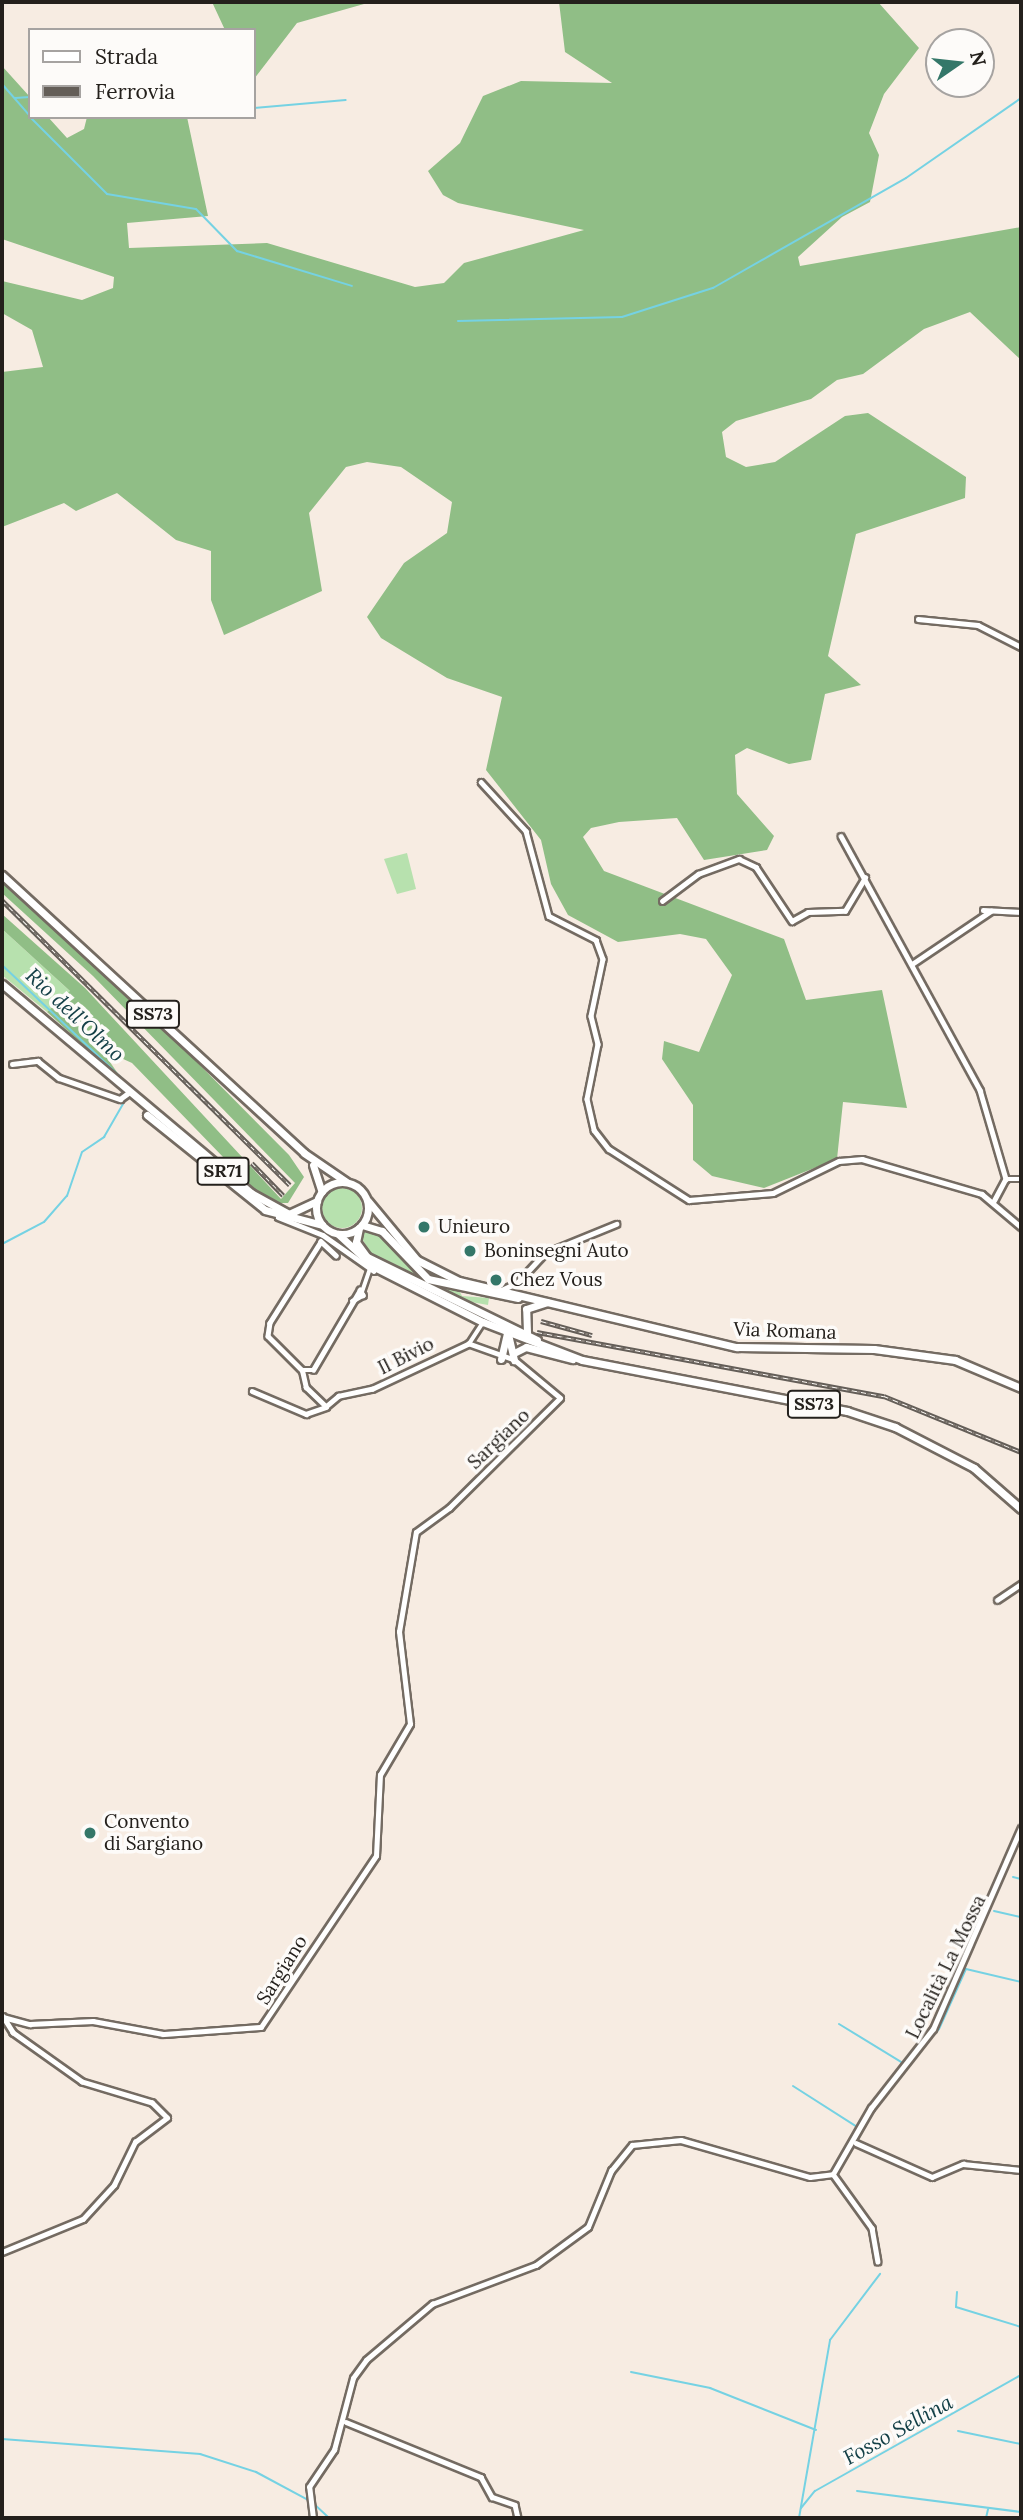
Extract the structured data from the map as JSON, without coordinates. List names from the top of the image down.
{
  "streets": {
    "main road": ["SS73", "SR71", "Via Romana"],
    "street": ["Il Bivio", "Sargiano", "Località La Mossa"]
  },
  "crossings": [
    ["SS73", "SR71"],
    ["SS73", "Via Romana"],
    ["SR71", "Via Romana"]
  ],
  "water": ["Rio dell'Olmo", "Fosso Sellina"],
  "places": [
    "Unieuro",
    "Boninsegni Auto",
    "Chez Vous",
    "Convento di Sargiano"
  ],
  "legend": ["Strada", "Ferrovia"],
  "north": "right"
}
